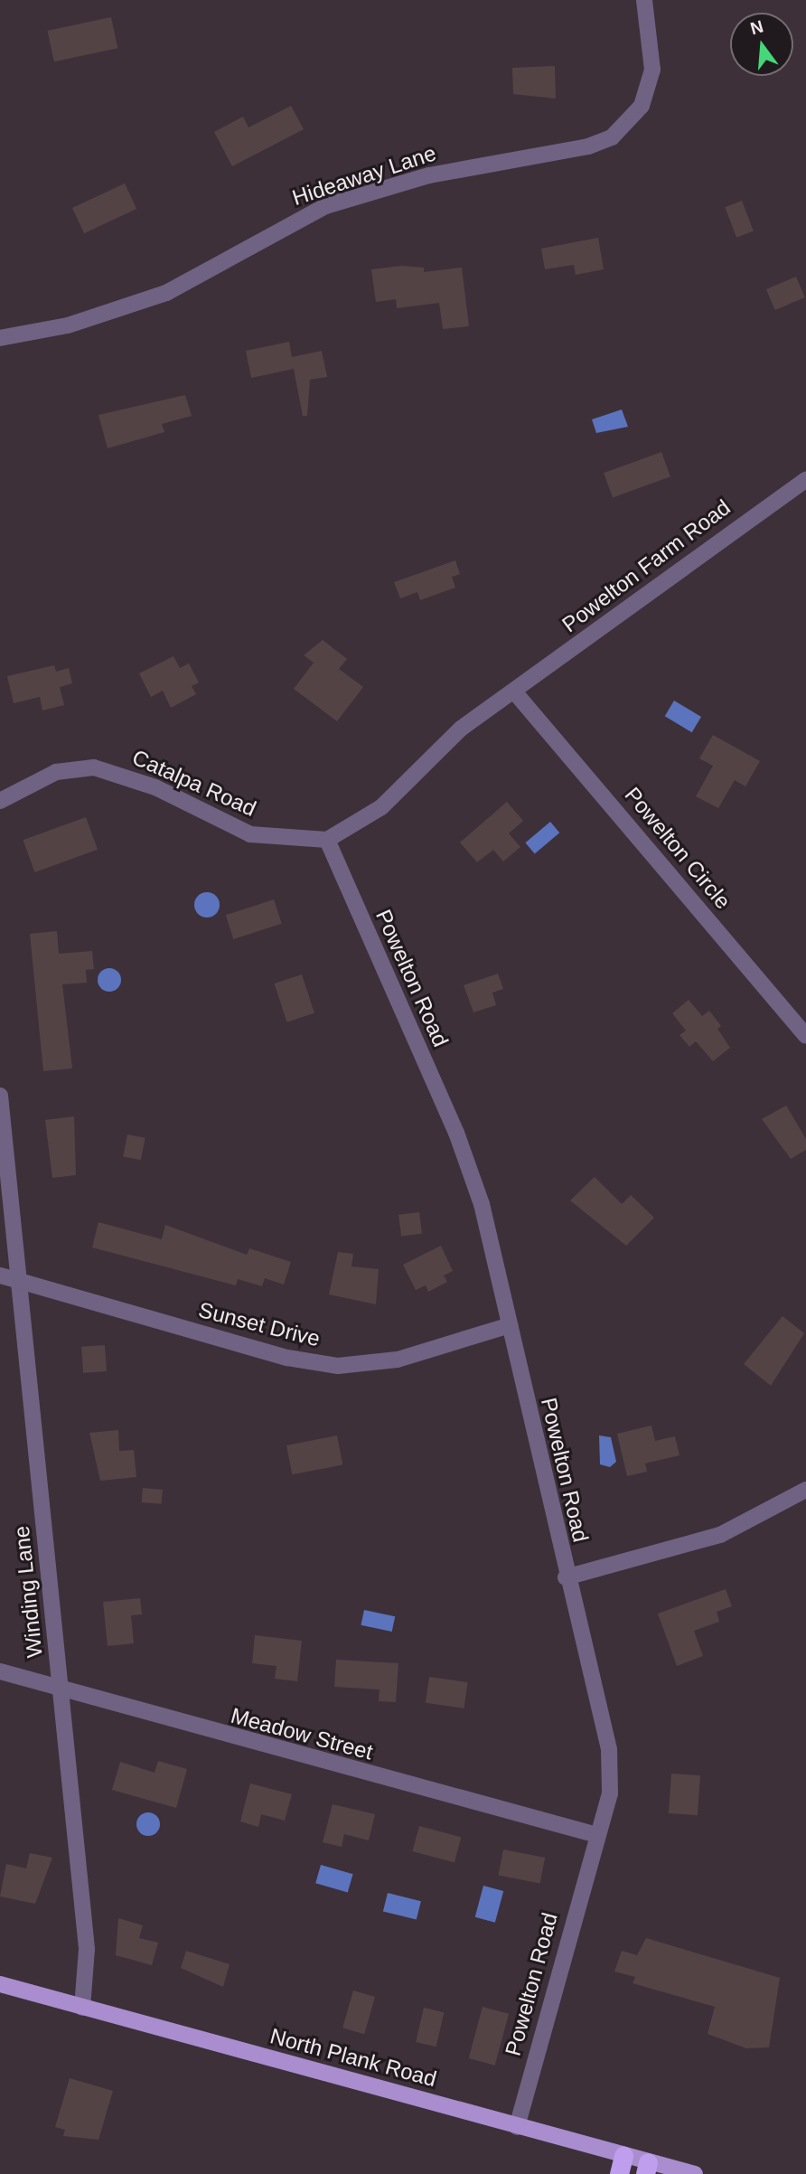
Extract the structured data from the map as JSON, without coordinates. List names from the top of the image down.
{
  "streets": {
    "main road": ["North Plank Road"],
    "street": [
      "Hideaway Lane",
      "Powelton Farm Road",
      "Catalpa Road",
      "Powelton Circle",
      "Powelton Road",
      "Sunset Drive",
      "Winding Lane",
      "Meadow Street"
    ]
  },
  "crossings": [
    ["Powelton Farm Road", "Powelton Circle"],
    ["Catalpa Road", "Powelton Road"],
    ["Powelton Road", "Sunset Drive"],
    ["Powelton Road", "Meadow Street"],
    ["Powelton Road", "North Plank Road"],
    ["Sunset Drive", "Winding Lane"],
    ["Winding Lane", "Meadow Street"],
    ["Winding Lane", "North Plank Road"]
  ],
  "north": "top"
}
